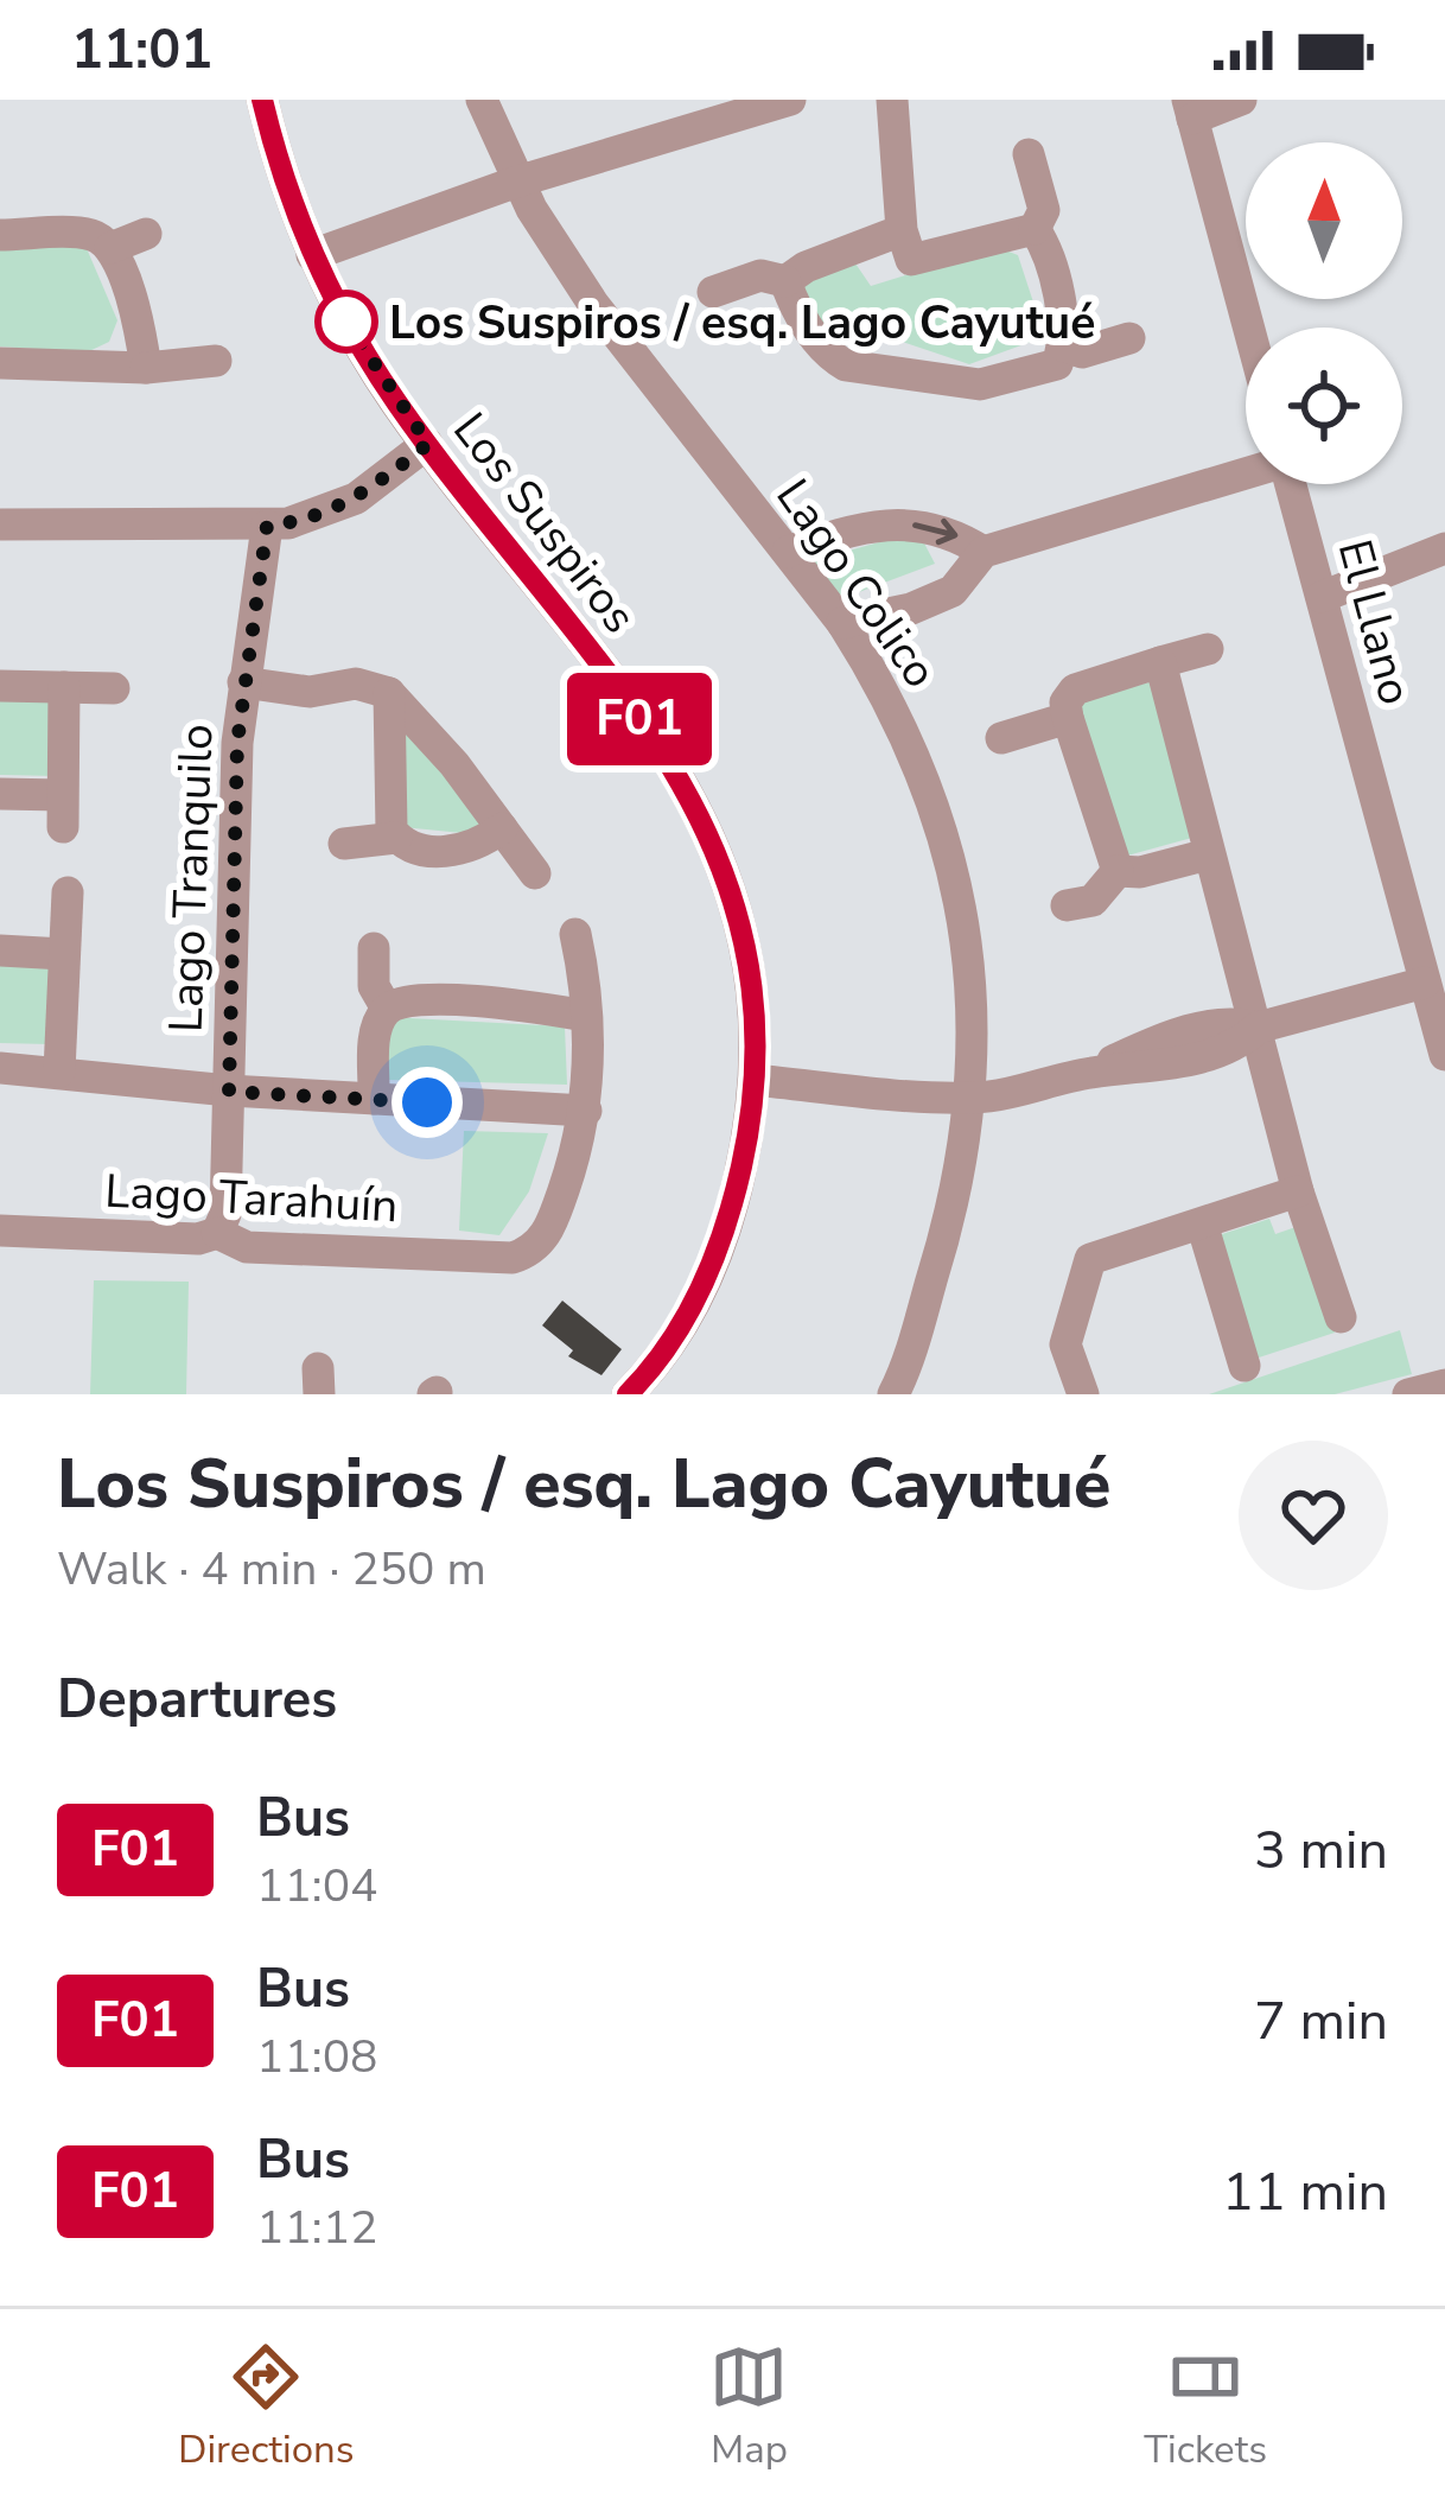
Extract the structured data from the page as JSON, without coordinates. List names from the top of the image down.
{
  "streets": {
    "street": [
      "Los Suspiros",
      "Lago Colico",
      "El Llano",
      "Lago Tranquilo",
      "Lago Tarahuín"
    ]
  },
  "crossings": [
    ["Lago Tranquilo", "Lago Tarahuín"]
  ],
  "places": ["Los Suspiros / esq. Lago Cayutué"],
  "lines": ["bus line F01"],
  "north": "top",
  "page": {
    "status": "11:01",
    "on_map": "F01",
    "heading": [
      ["Los Suspiros / esq. Lago Cayutué", "Walk · 4 min · 250 m"],
      "Departures"
    ],
    "list": [
      {
        "mark": "F01",
        "name": "Bus",
        "note": "11:04",
        "value": "3 min"
      },
      {
        "mark": "F01",
        "name": "Bus",
        "note": "11:08",
        "value": "7 min"
      },
      {
        "mark": "F01",
        "name": "Bus",
        "note": "11:12",
        "value": "11 min"
      }
    ],
    "tabs": ["Directions", "Map", "Tickets"]
  }
}
